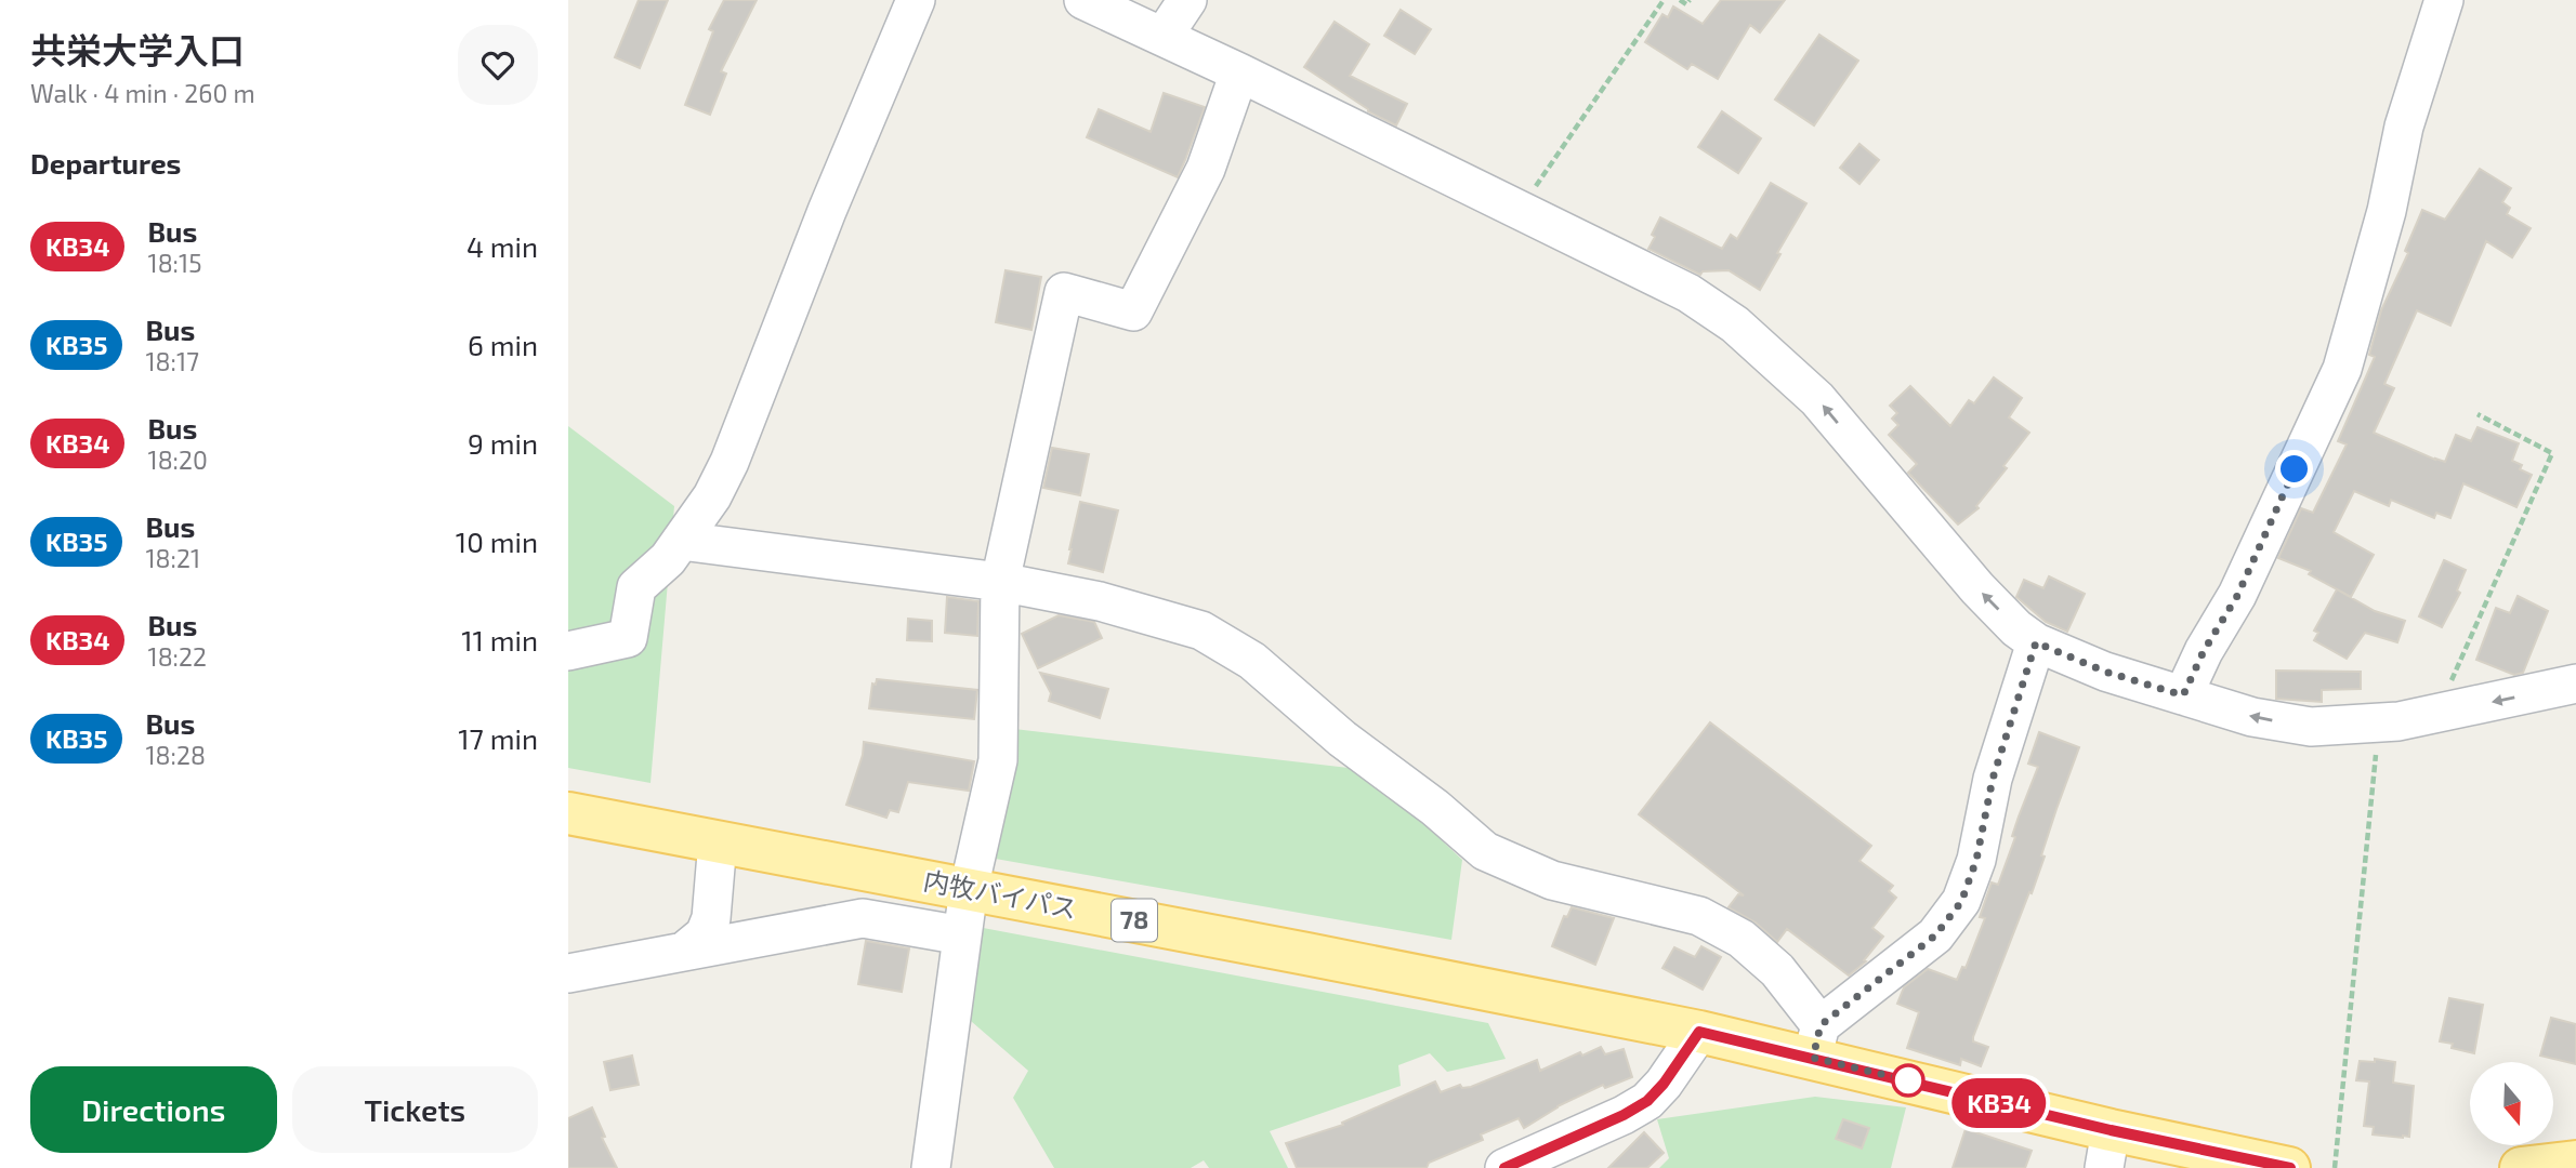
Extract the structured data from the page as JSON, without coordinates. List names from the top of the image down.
{
  "streets": {
    "main road": ["内牧バイパス", "78"]
  },
  "crossings": [
    ["内牧バイパス", "78"]
  ],
  "lines": ["bus line KB34"],
  "north": "bottom",
  "page": {
    "heading": [
      ["共栄大学入口", "Walk · 4 min · 260 m"],
      "Departures"
    ],
    "on_map": "KB34",
    "list": [
      {
        "mark": "KB34",
        "name": "Bus",
        "note": "18:15",
        "value": "4 min"
      },
      {
        "mark": "KB35",
        "name": "Bus",
        "note": "18:17",
        "value": "6 min"
      },
      {
        "mark": "KB34",
        "name": "Bus",
        "note": "18:20",
        "value": "9 min"
      },
      {
        "mark": "KB35",
        "name": "Bus",
        "note": "18:21",
        "value": "10 min"
      },
      {
        "mark": "KB34",
        "name": "Bus",
        "note": "18:22",
        "value": "11 min"
      },
      {
        "mark": "KB35",
        "name": "Bus",
        "note": "18:28",
        "value": "17 min"
      }
    ],
    "buttons": ["Directions", "Tickets"]
  }
}
